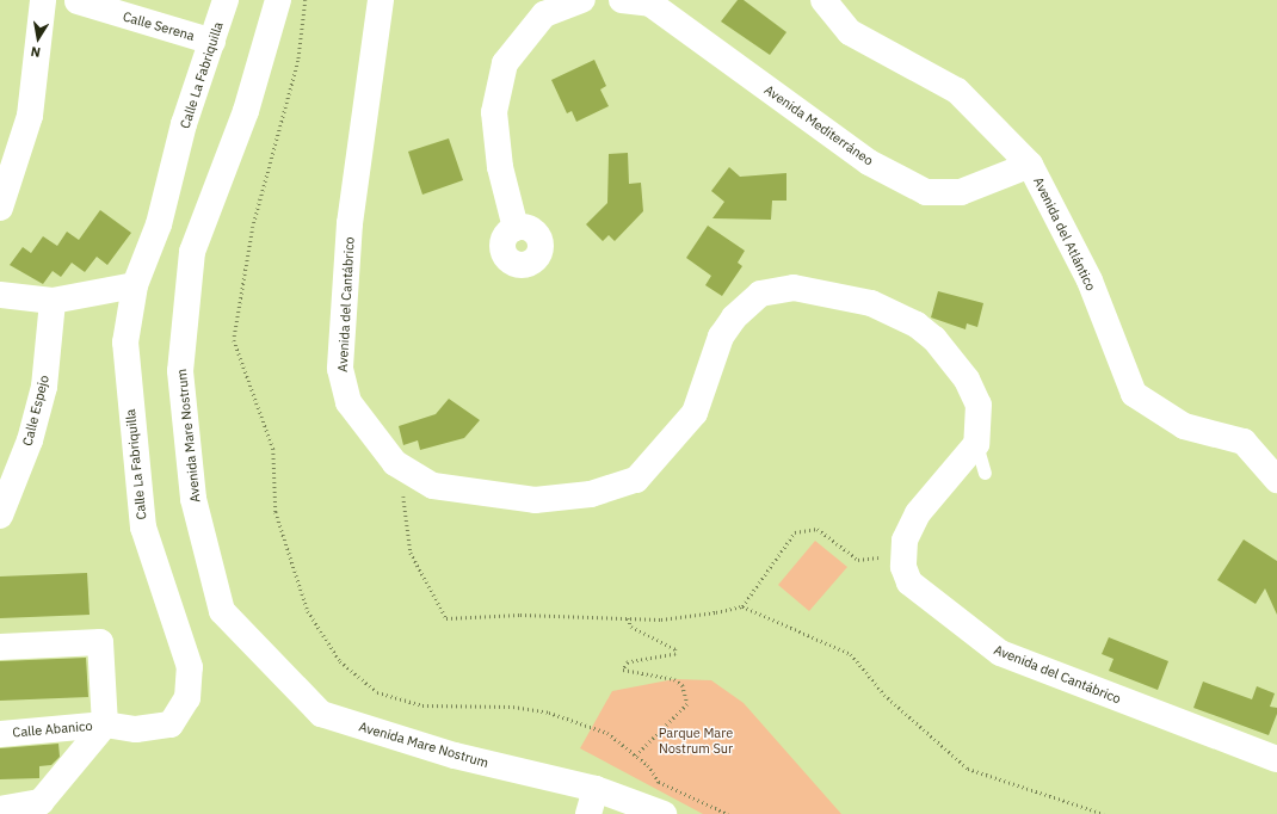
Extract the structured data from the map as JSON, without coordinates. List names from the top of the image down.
{
  "streets": {
    "street": [
      "Calle Serena",
      "Calle La Fabriquilla",
      "Avenida Mediterráneo",
      "Avenida del Atlántico",
      "Avenida del Cantábrico",
      "Calle Espejo",
      "Avenida Mare Nostrum",
      "Calle Abanico"
    ]
  },
  "crossings": [
    ["Calle Serena", "Calle La Fabriquilla"],
    ["Calle La Fabriquilla", "Calle Abanico"],
    ["Avenida Mediterráneo", "Avenida del Atlántico"]
  ],
  "parks": ["Parque Mare Nostrum Sur"],
  "north": "bottom"
}
